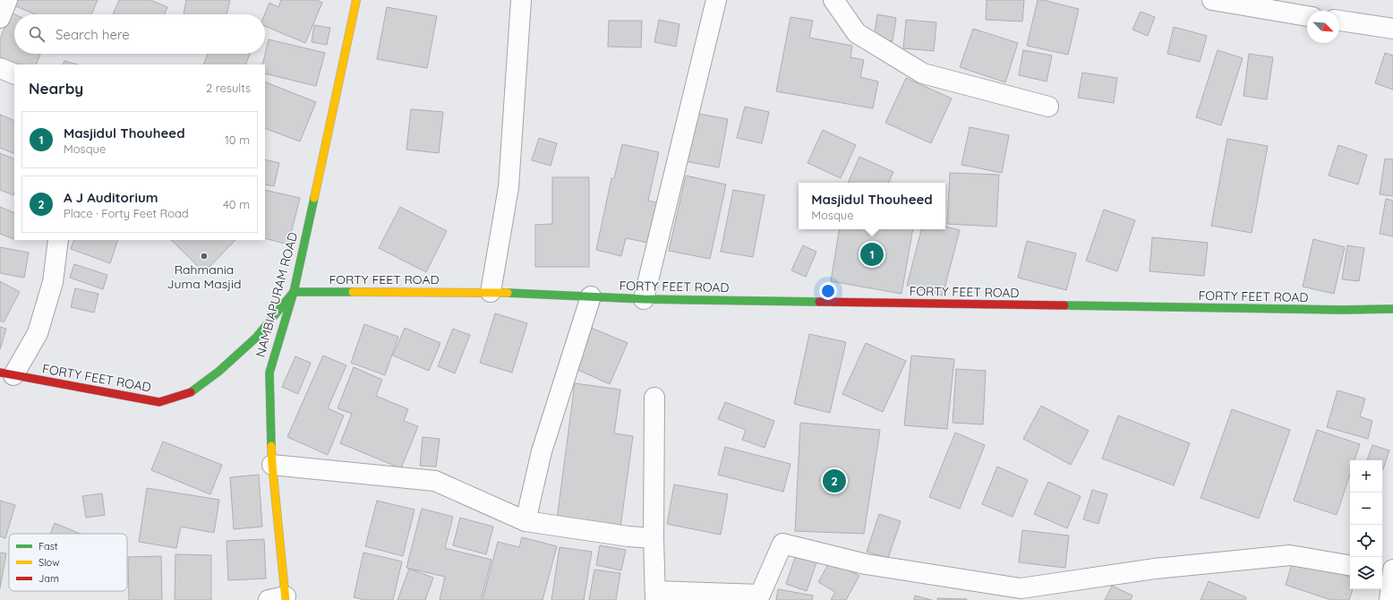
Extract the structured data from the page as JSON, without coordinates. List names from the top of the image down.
{
  "streets": {
    "main road": ["FORTY FEET ROAD", "NAMBIAPURAM ROAD"]
  },
  "crossings": [
    ["FORTY FEET ROAD", "NAMBIAPURAM ROAD"]
  ],
  "places": ["Rahmania Juma Masjid"],
  "legend": ["Fast", "Slow", "Jam"],
  "north": "bottom right",
  "page": {
    "search": "Search here",
    "heading": ["Nearby", "2 results"],
    "list": [
      {
        "mark": "1",
        "name": "Masjidul Thouheed",
        "note": "Mosque",
        "value": "10 m"
      },
      {
        "mark": "2",
        "name": "A J Auditorium",
        "note": "Place · Forty Feet Road",
        "value": "40 m"
      }
    ],
    "popup": ["Masjidul Thouheed", "Mosque"],
    "pins": ["1", "2"],
    "map_buttons": ["+", "−"]
  }
}
